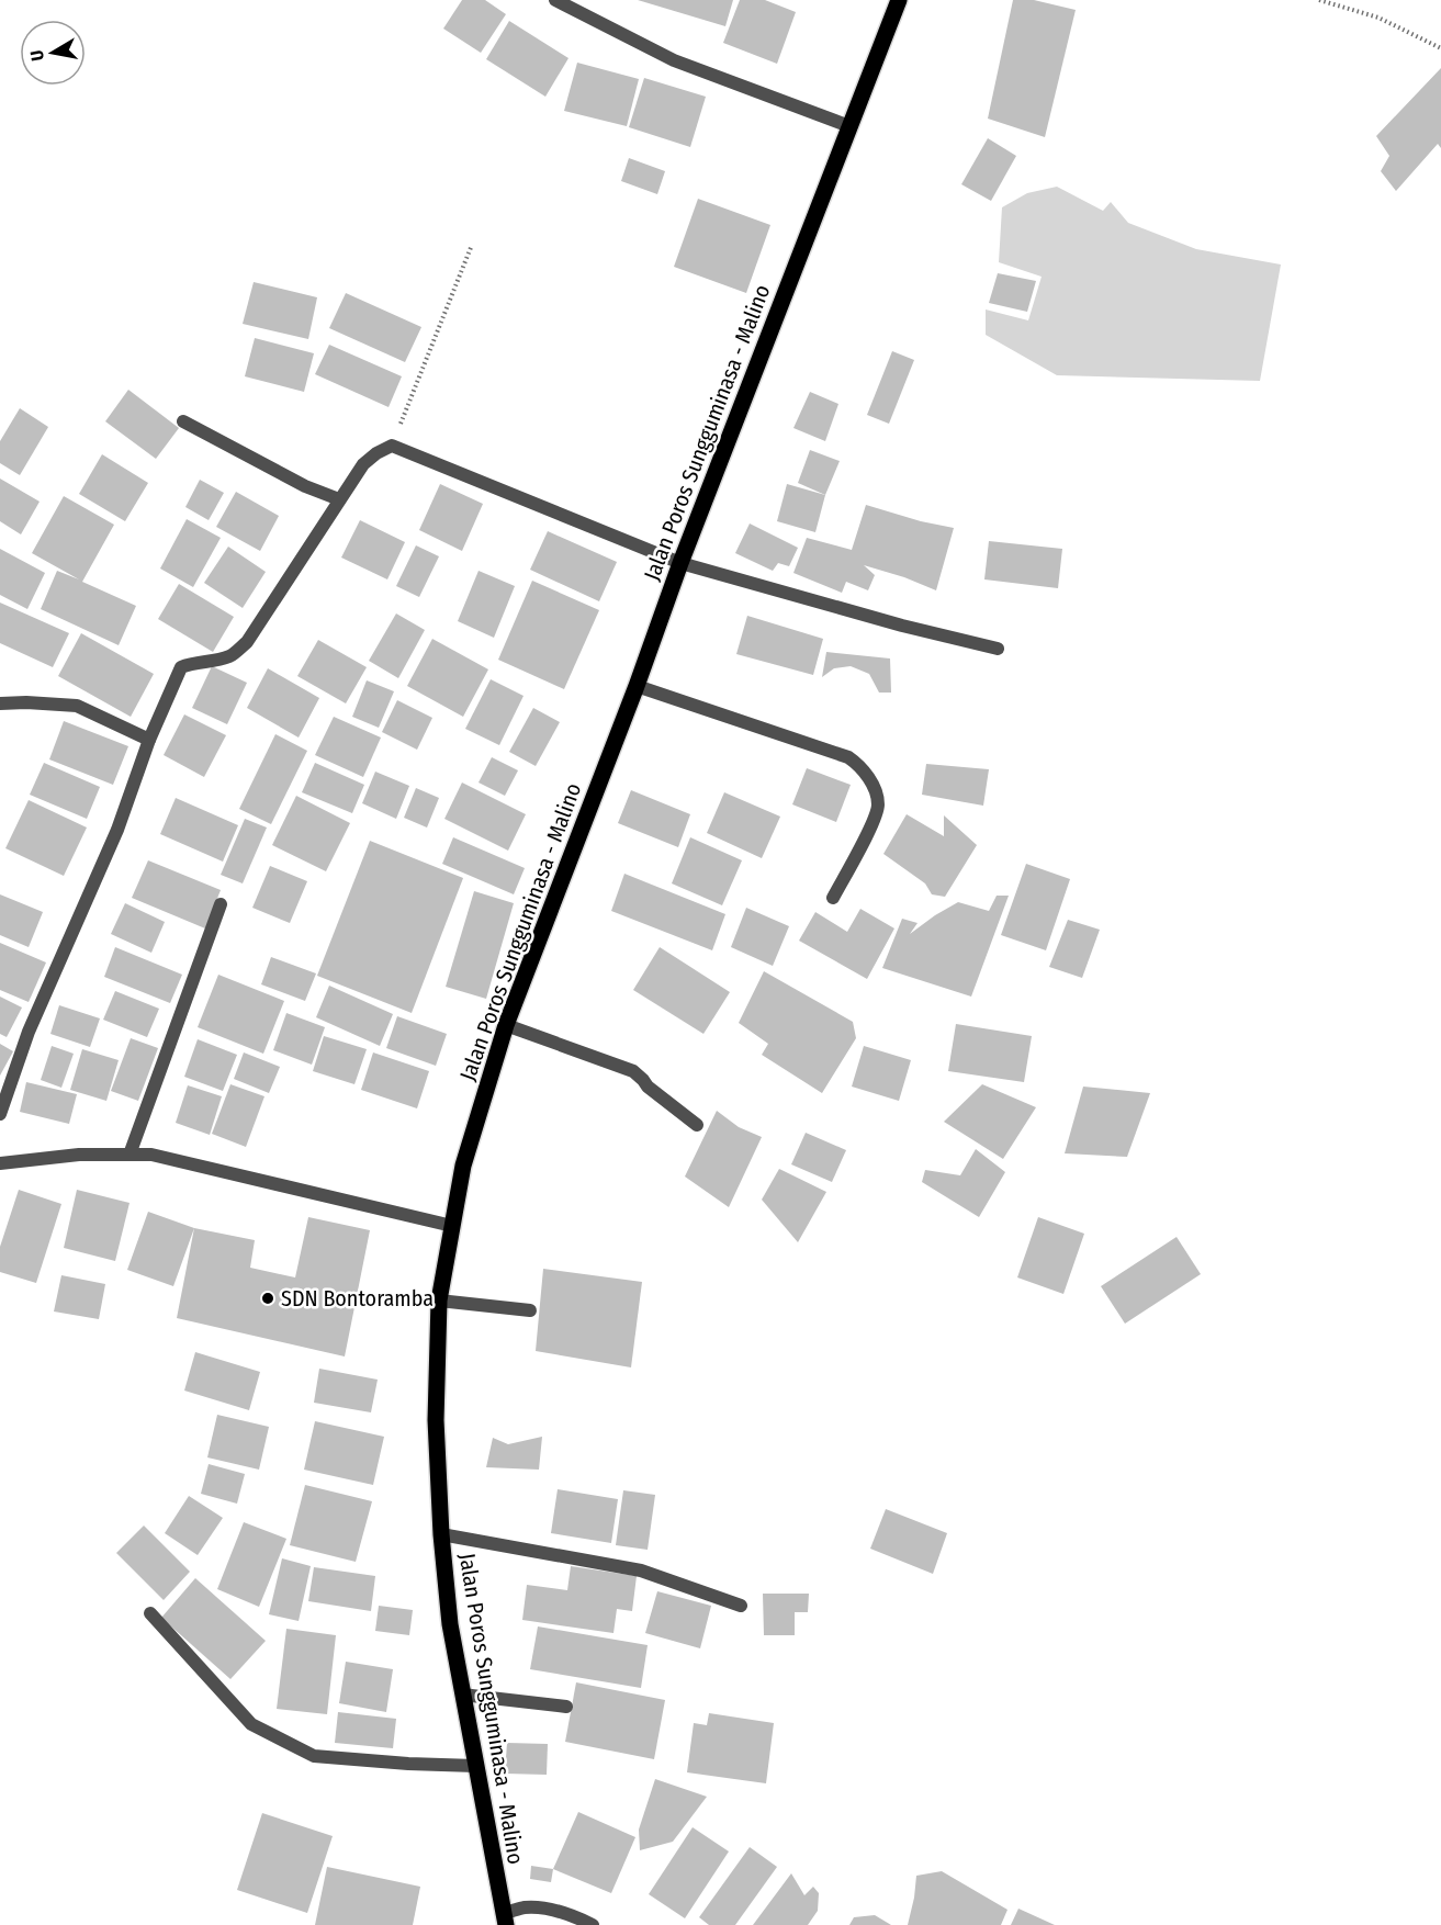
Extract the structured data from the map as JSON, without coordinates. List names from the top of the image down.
{
  "streets": {
    "main road": ["Jalan Poros Sungguminasa - Malino"]
  },
  "places": ["SDN Bontoramba"],
  "north": "left"
}
